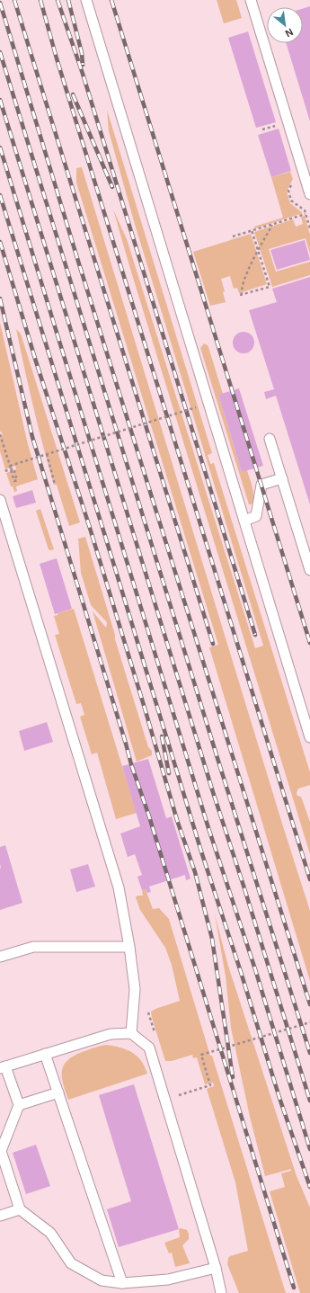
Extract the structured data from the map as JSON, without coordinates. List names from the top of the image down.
{
  "north": "bottom right"
}
